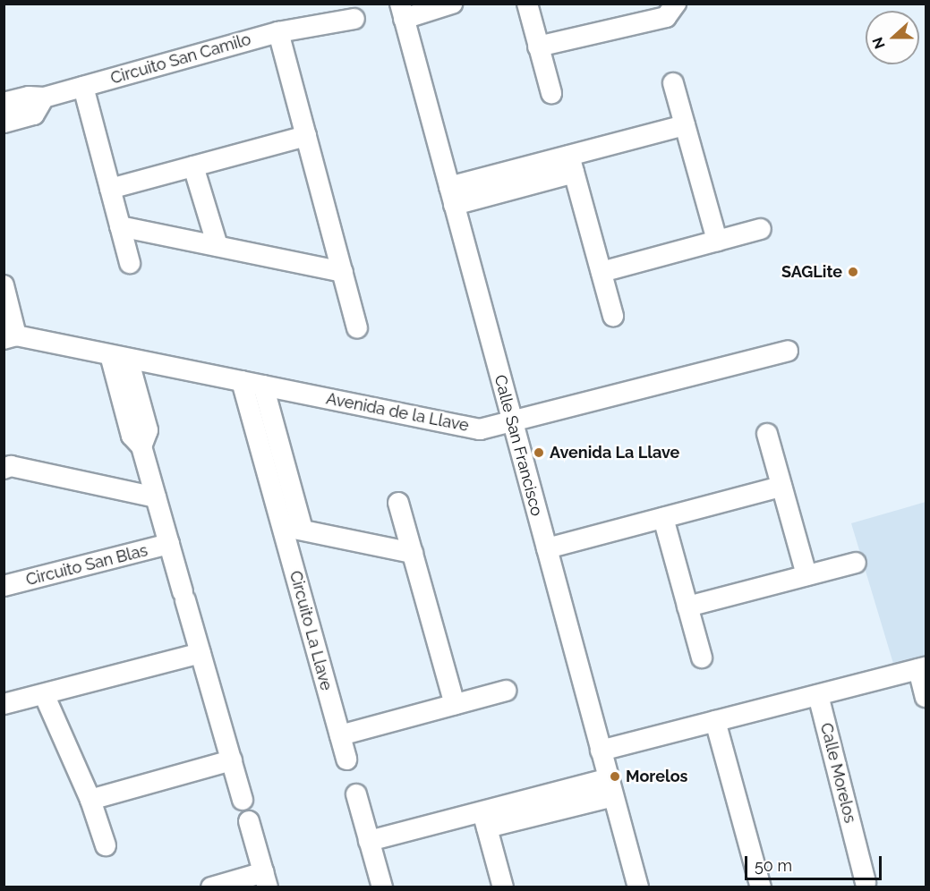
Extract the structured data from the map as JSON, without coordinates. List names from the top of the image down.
{
  "streets": {
    "street": [
      "Circuito San Camilo",
      "Avenida de la Llave",
      "Calle San Francisco",
      "Circuito San Blas",
      "Circuito La Llave",
      "Calle Morelos"
    ]
  },
  "crossings": [
    ["Avenida de la Llave", "Calle San Francisco"],
    ["Avenida de la Llave", "Circuito San Blas"],
    ["Avenida de la Llave", "Circuito La Llave"]
  ],
  "places": ["SAGLite", "Avenida La Llave", "Morelos"],
  "scale_bar": "50 m",
  "north": "left"
}
